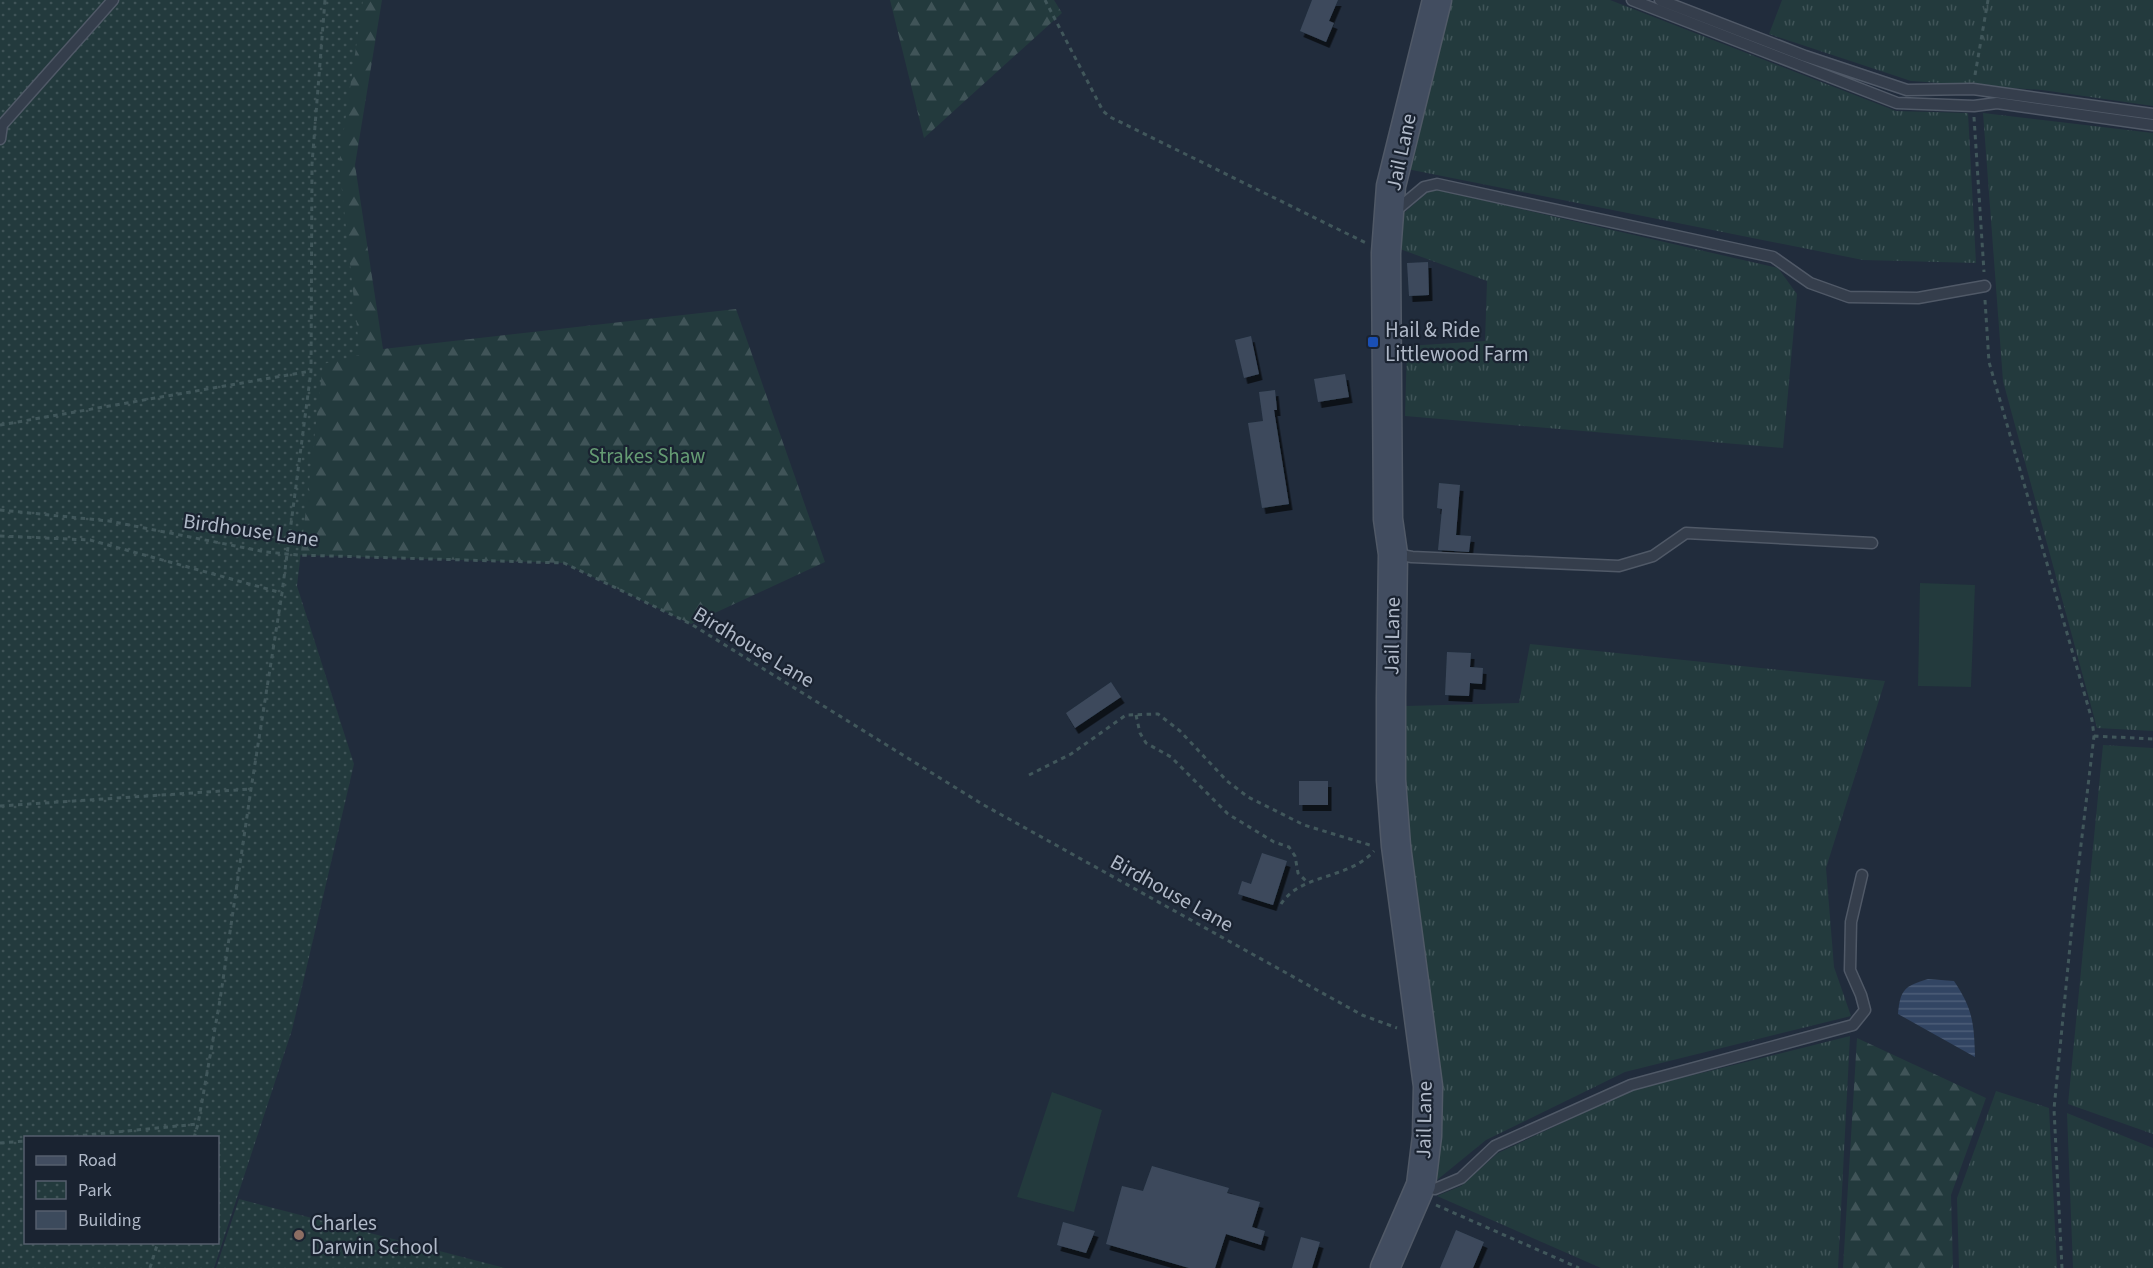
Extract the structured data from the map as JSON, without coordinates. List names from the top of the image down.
{
  "streets": {
    "street": ["Jail Lane"],
    "path": ["Birdhouse Lane"]
  },
  "crossings": [
    ["Jail Lane", "Birdhouse Lane"]
  ],
  "parks": ["Strakes Shaw"],
  "places": {
    "transit": ["Hail & Ride Littlewood Farm"],
    "other": ["Charles Darwin School"]
  },
  "legend": ["Road", "Park", "Building"]
}
